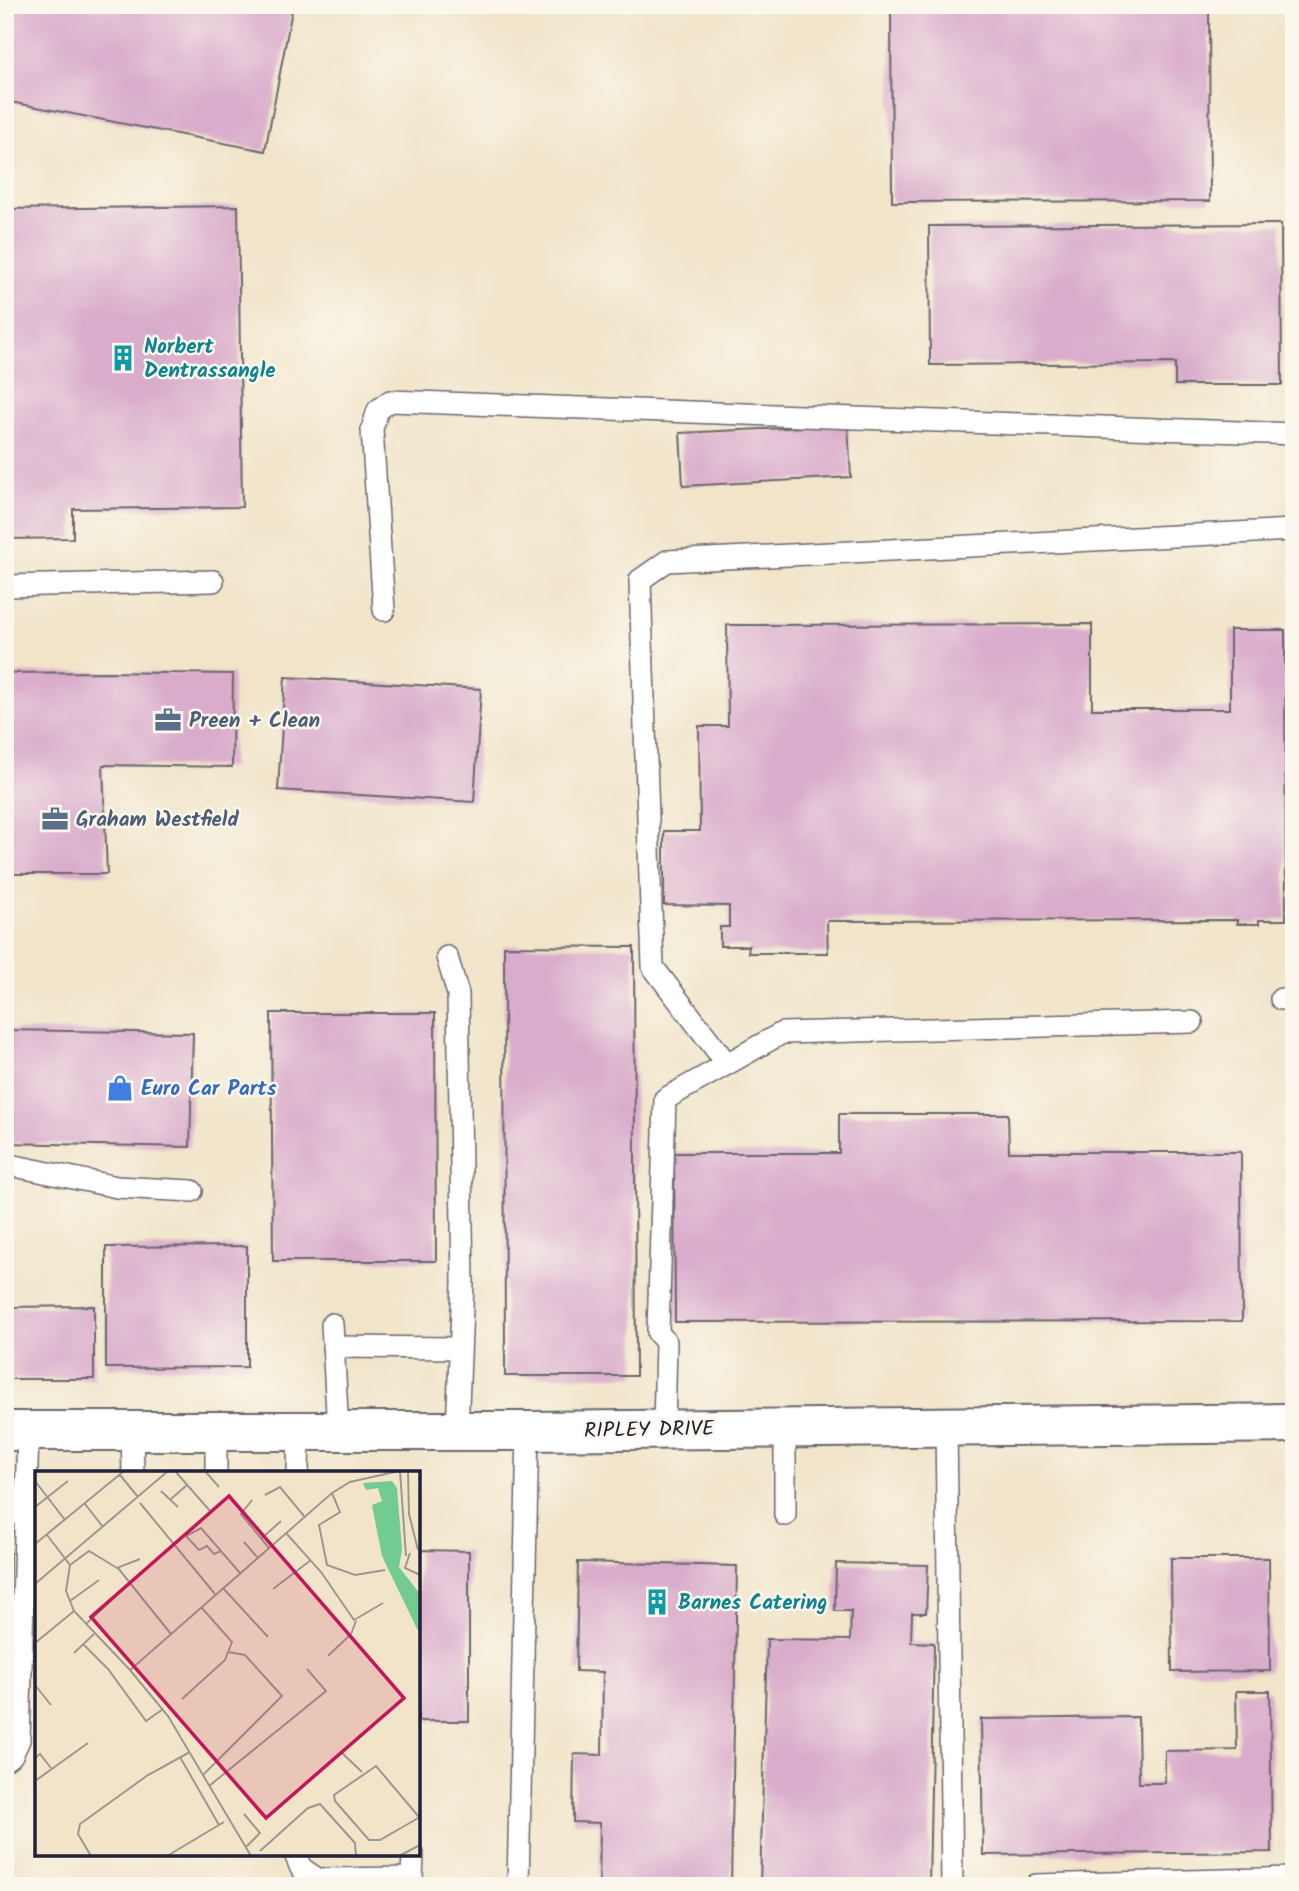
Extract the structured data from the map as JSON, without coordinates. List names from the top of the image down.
{
  "streets": {
    "street": ["RIPLEY DRIVE"]
  },
  "places": {
    "building": ["Norbert Dentrassangle", "Barnes Catering"],
    "office": ["Preen + Clean", "Graham Westfield"],
    "shop": ["Euro Car Parts"]
  }
}
